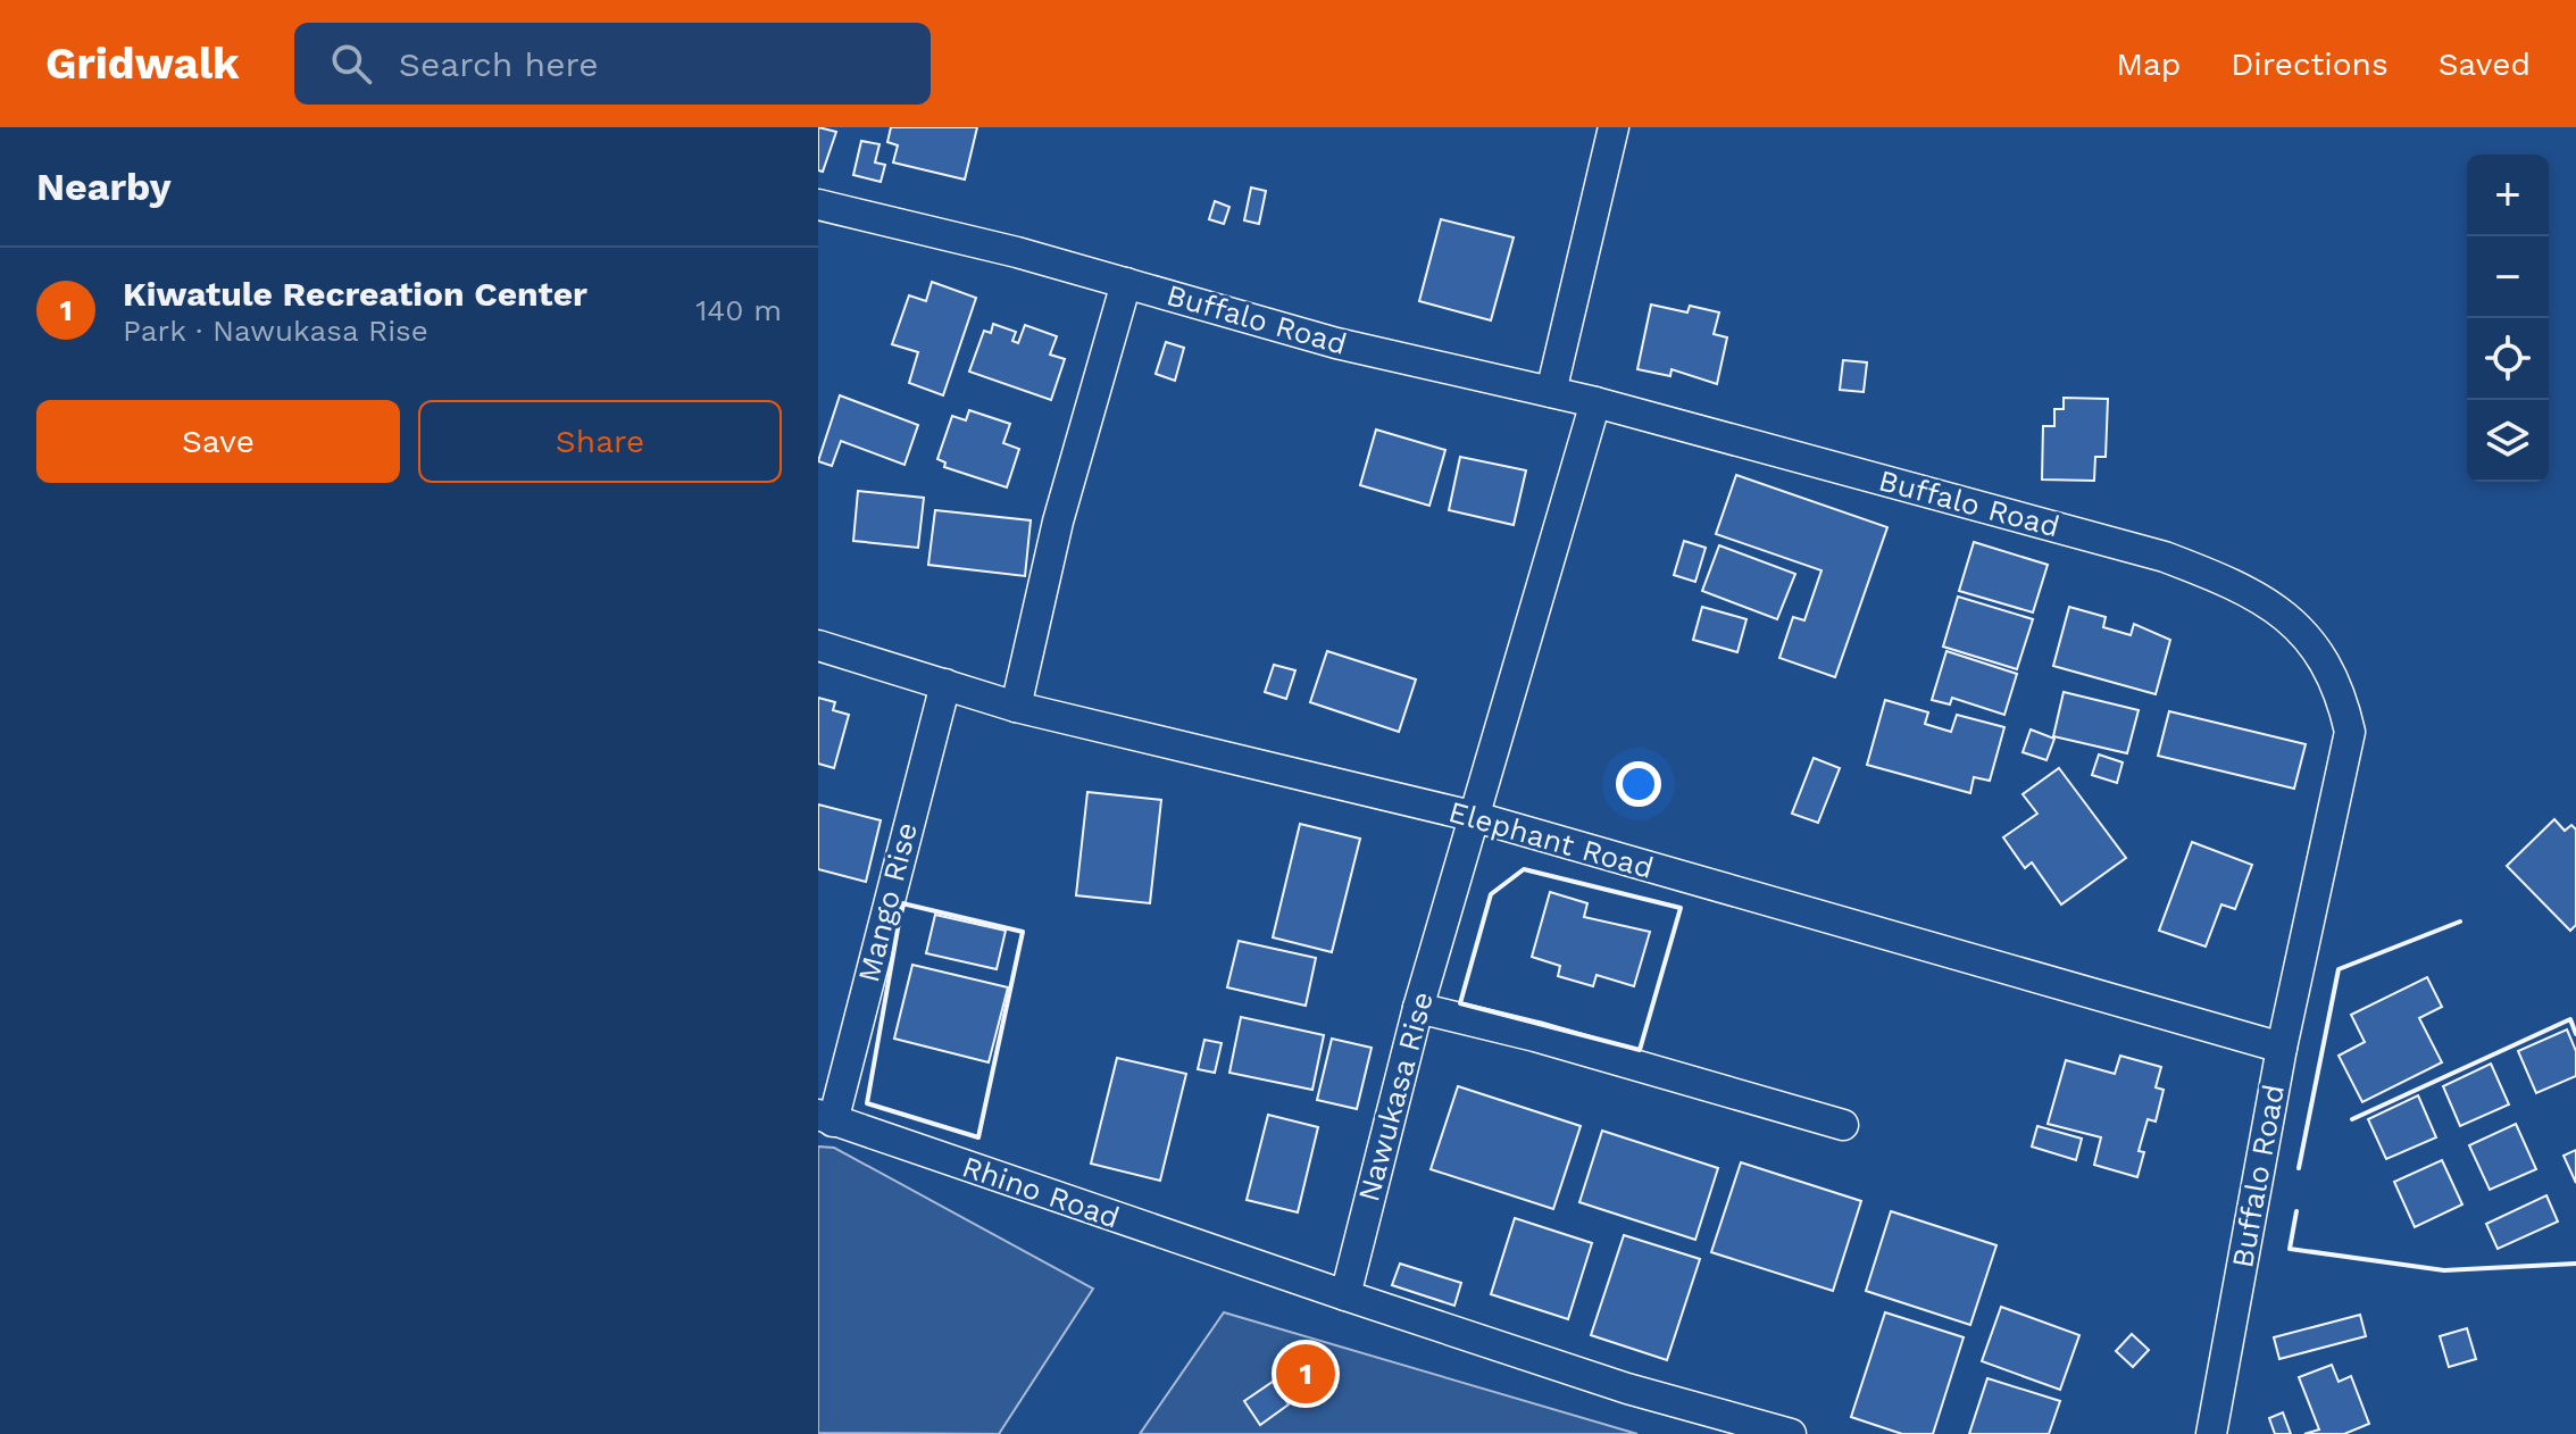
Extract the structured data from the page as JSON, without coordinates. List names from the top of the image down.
{
  "streets": {
    "street": [
      "Buffalo Road",
      "Elephant Road",
      "Mango Rise",
      "Nawukasa Rise",
      "Rhino Road"
    ]
  },
  "crossings": [
    ["Buffalo Road", "Elephant Road"],
    ["Buffalo Road", "Nawukasa Rise"],
    ["Elephant Road", "Mango Rise"],
    ["Elephant Road", "Nawukasa Rise"],
    ["Mango Rise", "Rhino Road"],
    ["Nawukasa Rise", "Rhino Road"]
  ],
  "page": {
    "header": "Gridwalk",
    "search": "Search here",
    "nav": ["Map", "Directions", "Saved"],
    "heading": "Nearby",
    "map_buttons": ["+", "−"],
    "list": [
      {
        "mark": "1",
        "name": "Kiwatule Recreation Center",
        "note": "Park · Nawukasa Rise",
        "value": "140 m"
      }
    ],
    "buttons": ["Save", "Share"],
    "pins": "1"
  }
}
